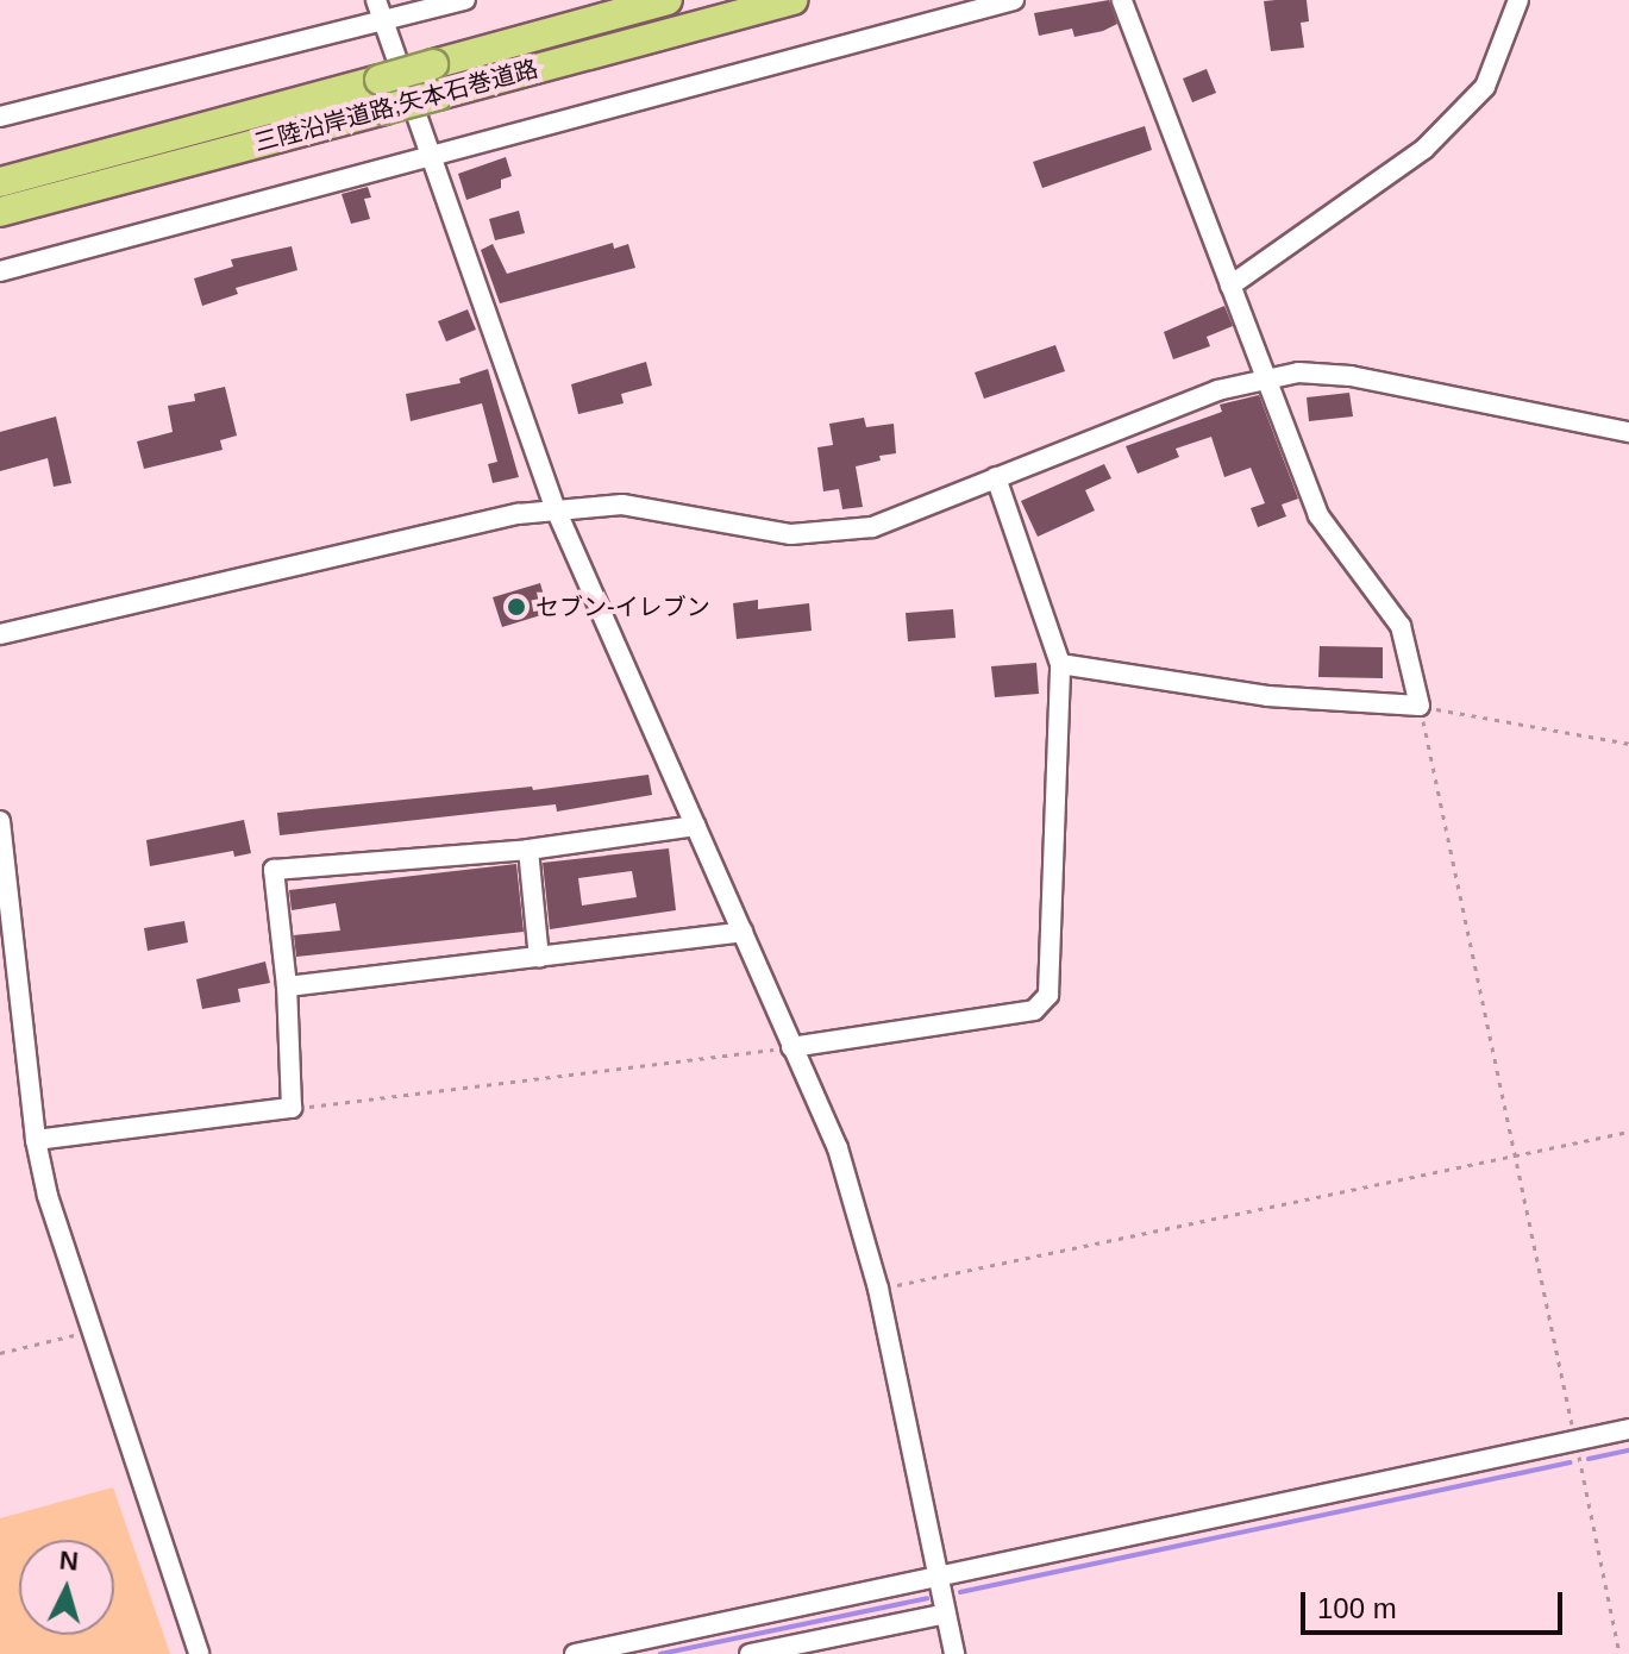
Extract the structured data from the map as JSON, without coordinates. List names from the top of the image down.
{
  "streets": {
    "highway": ["三陸沿岸道路;矢本石巻道路"]
  },
  "places": ["セブン-イレブン"],
  "scale_bar": "100 m",
  "north": "top"
}
